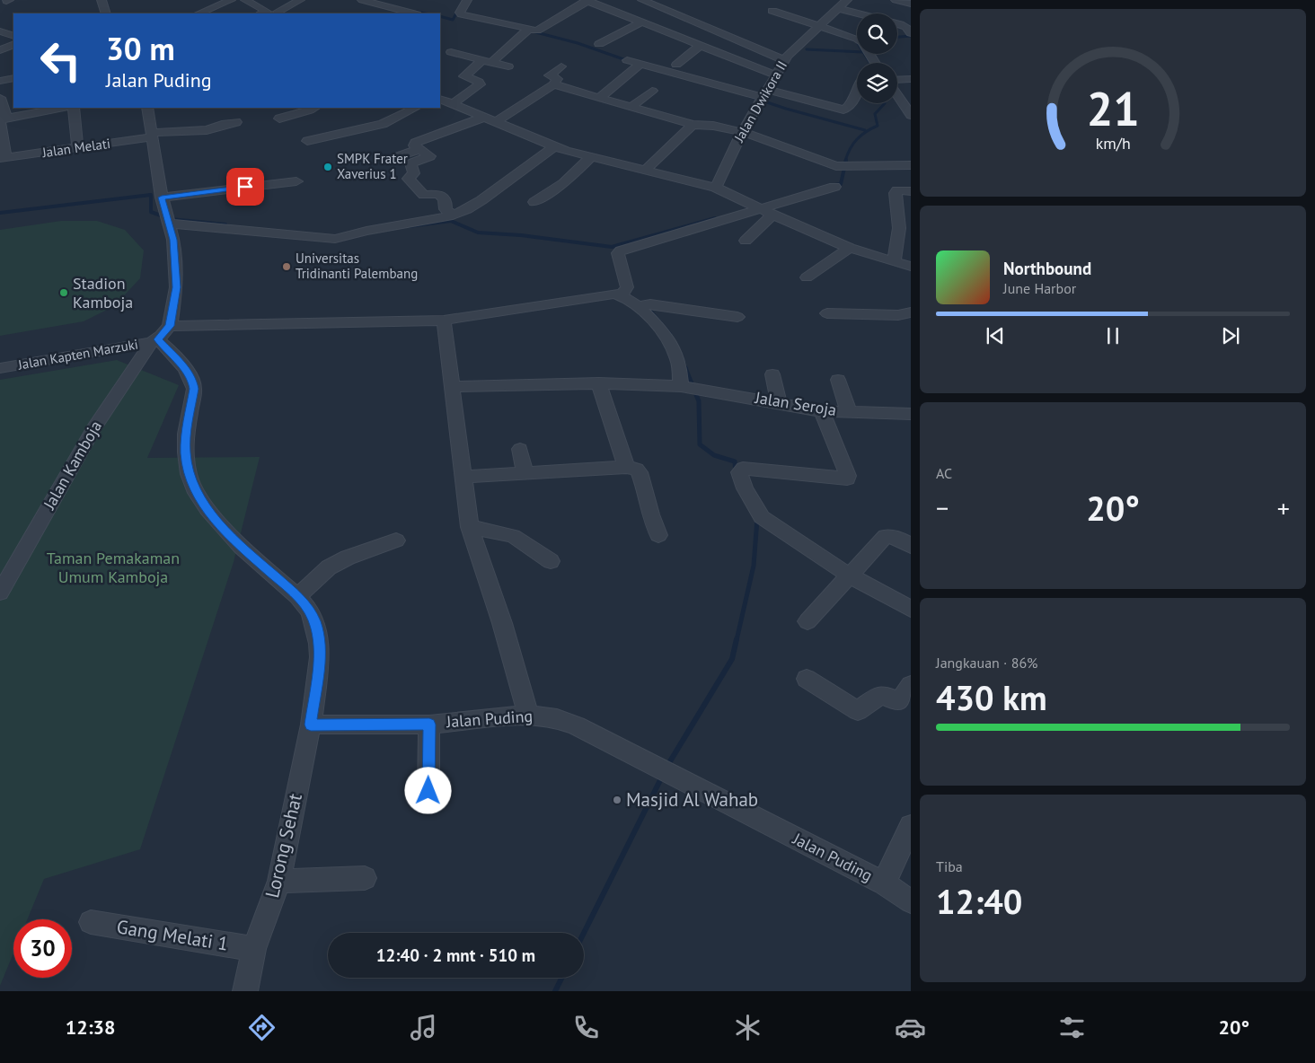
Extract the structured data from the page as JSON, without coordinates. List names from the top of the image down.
{
  "streets": {
    "street": [
      "Jalan Dwikora II",
      "Jalan Melati",
      "Jalan Kapten Marzuki",
      "Jalan Seroja",
      "Jalan Kamboja",
      "Jalan Puding",
      "Lorong Sehat",
      "Gang Melati 1"
    ]
  },
  "crossings": [
    ["Jalan Kapten Marzuki", "Jalan Kamboja"],
    ["Jalan Puding", "Lorong Sehat"],
    ["Lorong Sehat", "Gang Melati 1"]
  ],
  "parks": ["Taman Pemakaman Umum Kamboja"],
  "places": [
    "SMPK Frater Xaverius 1",
    "Universitas Tridinanti Palembang",
    "Stadion Kamboja",
    "Masjid Al Wahab"
  ],
  "page": {
    "turn": ["30 m", "Jalan Puding"],
    "song": ["Northbound", "June Harbor"],
    "tile": [
      "AC",
      ["Jangkauan · 86%", "430 km"],
      ["Tiba", "12:40"]
    ],
    "heat": ["−", "20°", "+"],
    "limit": "30",
    "trip": "12:40 · 2 mnt · 510 m",
    "tabs": ["12:38", "20°"],
    "gauge": ["21", "km/h"]
  }
}
